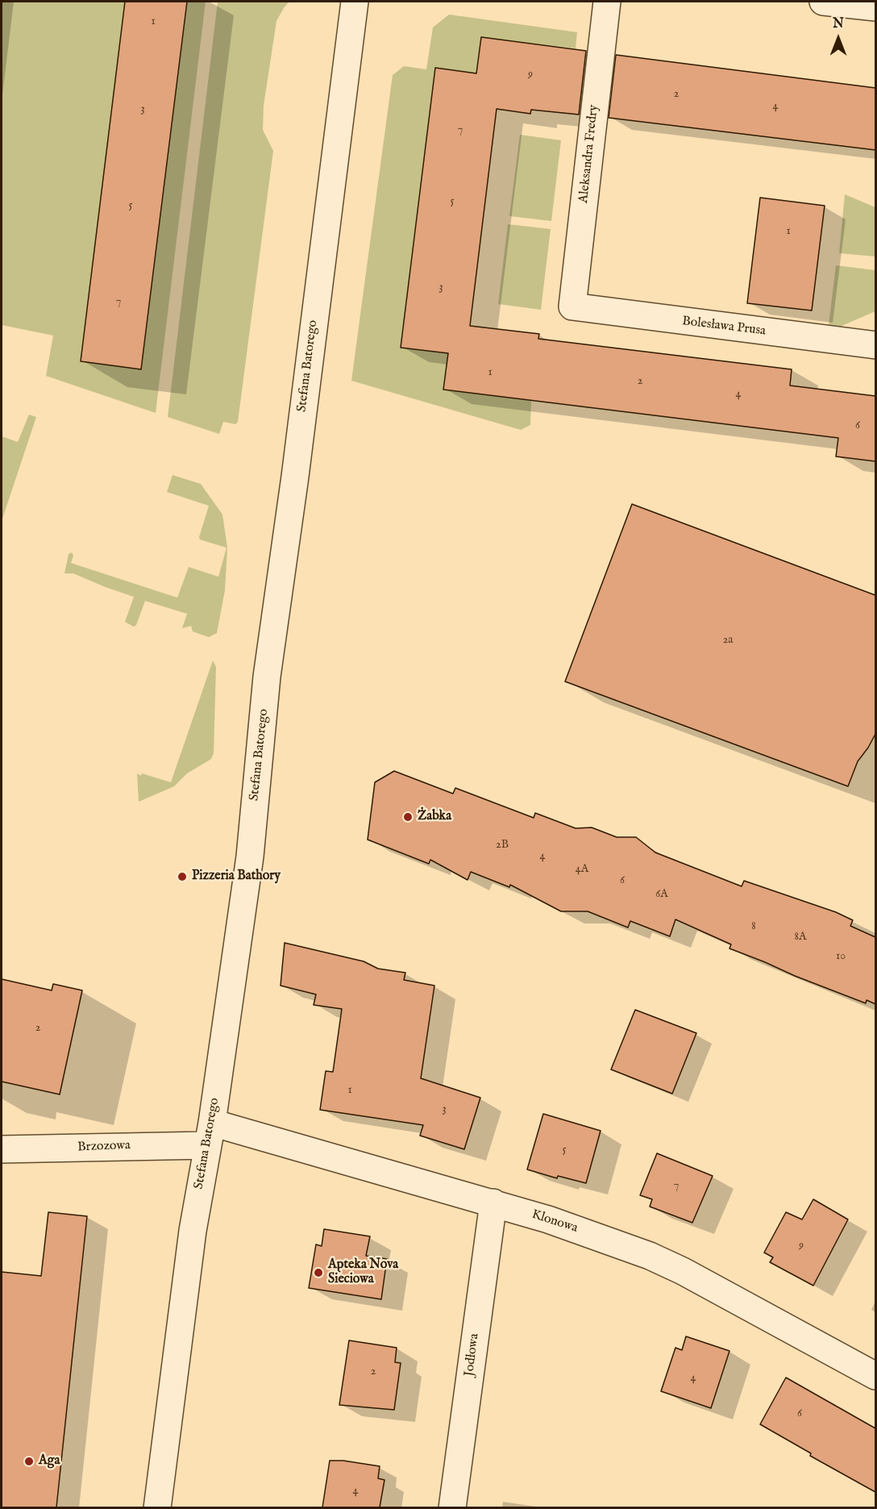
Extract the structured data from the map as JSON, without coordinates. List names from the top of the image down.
{
  "streets": {
    "street": [
      "Aleksandra Fredry",
      "Bolesława Prusa",
      "Stefana Batorego",
      "Brzozowa",
      "Klonowa",
      "Jodłowa"
    ]
  },
  "crossings": [
    ["Aleksandra Fredry", "Bolesława Prusa"],
    ["Stefana Batorego", "Brzozowa"],
    ["Stefana Batorego", "Klonowa"],
    ["Brzozowa", "Klonowa"],
    ["Klonowa", "Jodłowa"]
  ],
  "places": [
    "Żabka",
    "Pizzeria Bathory",
    "Apteka Nova Sieciowa",
    "Aga"
  ],
  "house_numbers": [
    "1",
    "9",
    "2",
    "4",
    "3",
    "7",
    "5",
    "5",
    "1",
    "3",
    "7",
    "1",
    "2",
    "4",
    "6",
    "2a",
    "2B",
    "4",
    "4A",
    "6",
    "6A",
    "8",
    "8A",
    "10",
    "2",
    "1",
    "3",
    "5",
    "7",
    "9",
    "2",
    "4",
    "6",
    "4"
  ],
  "north": "top"
}
